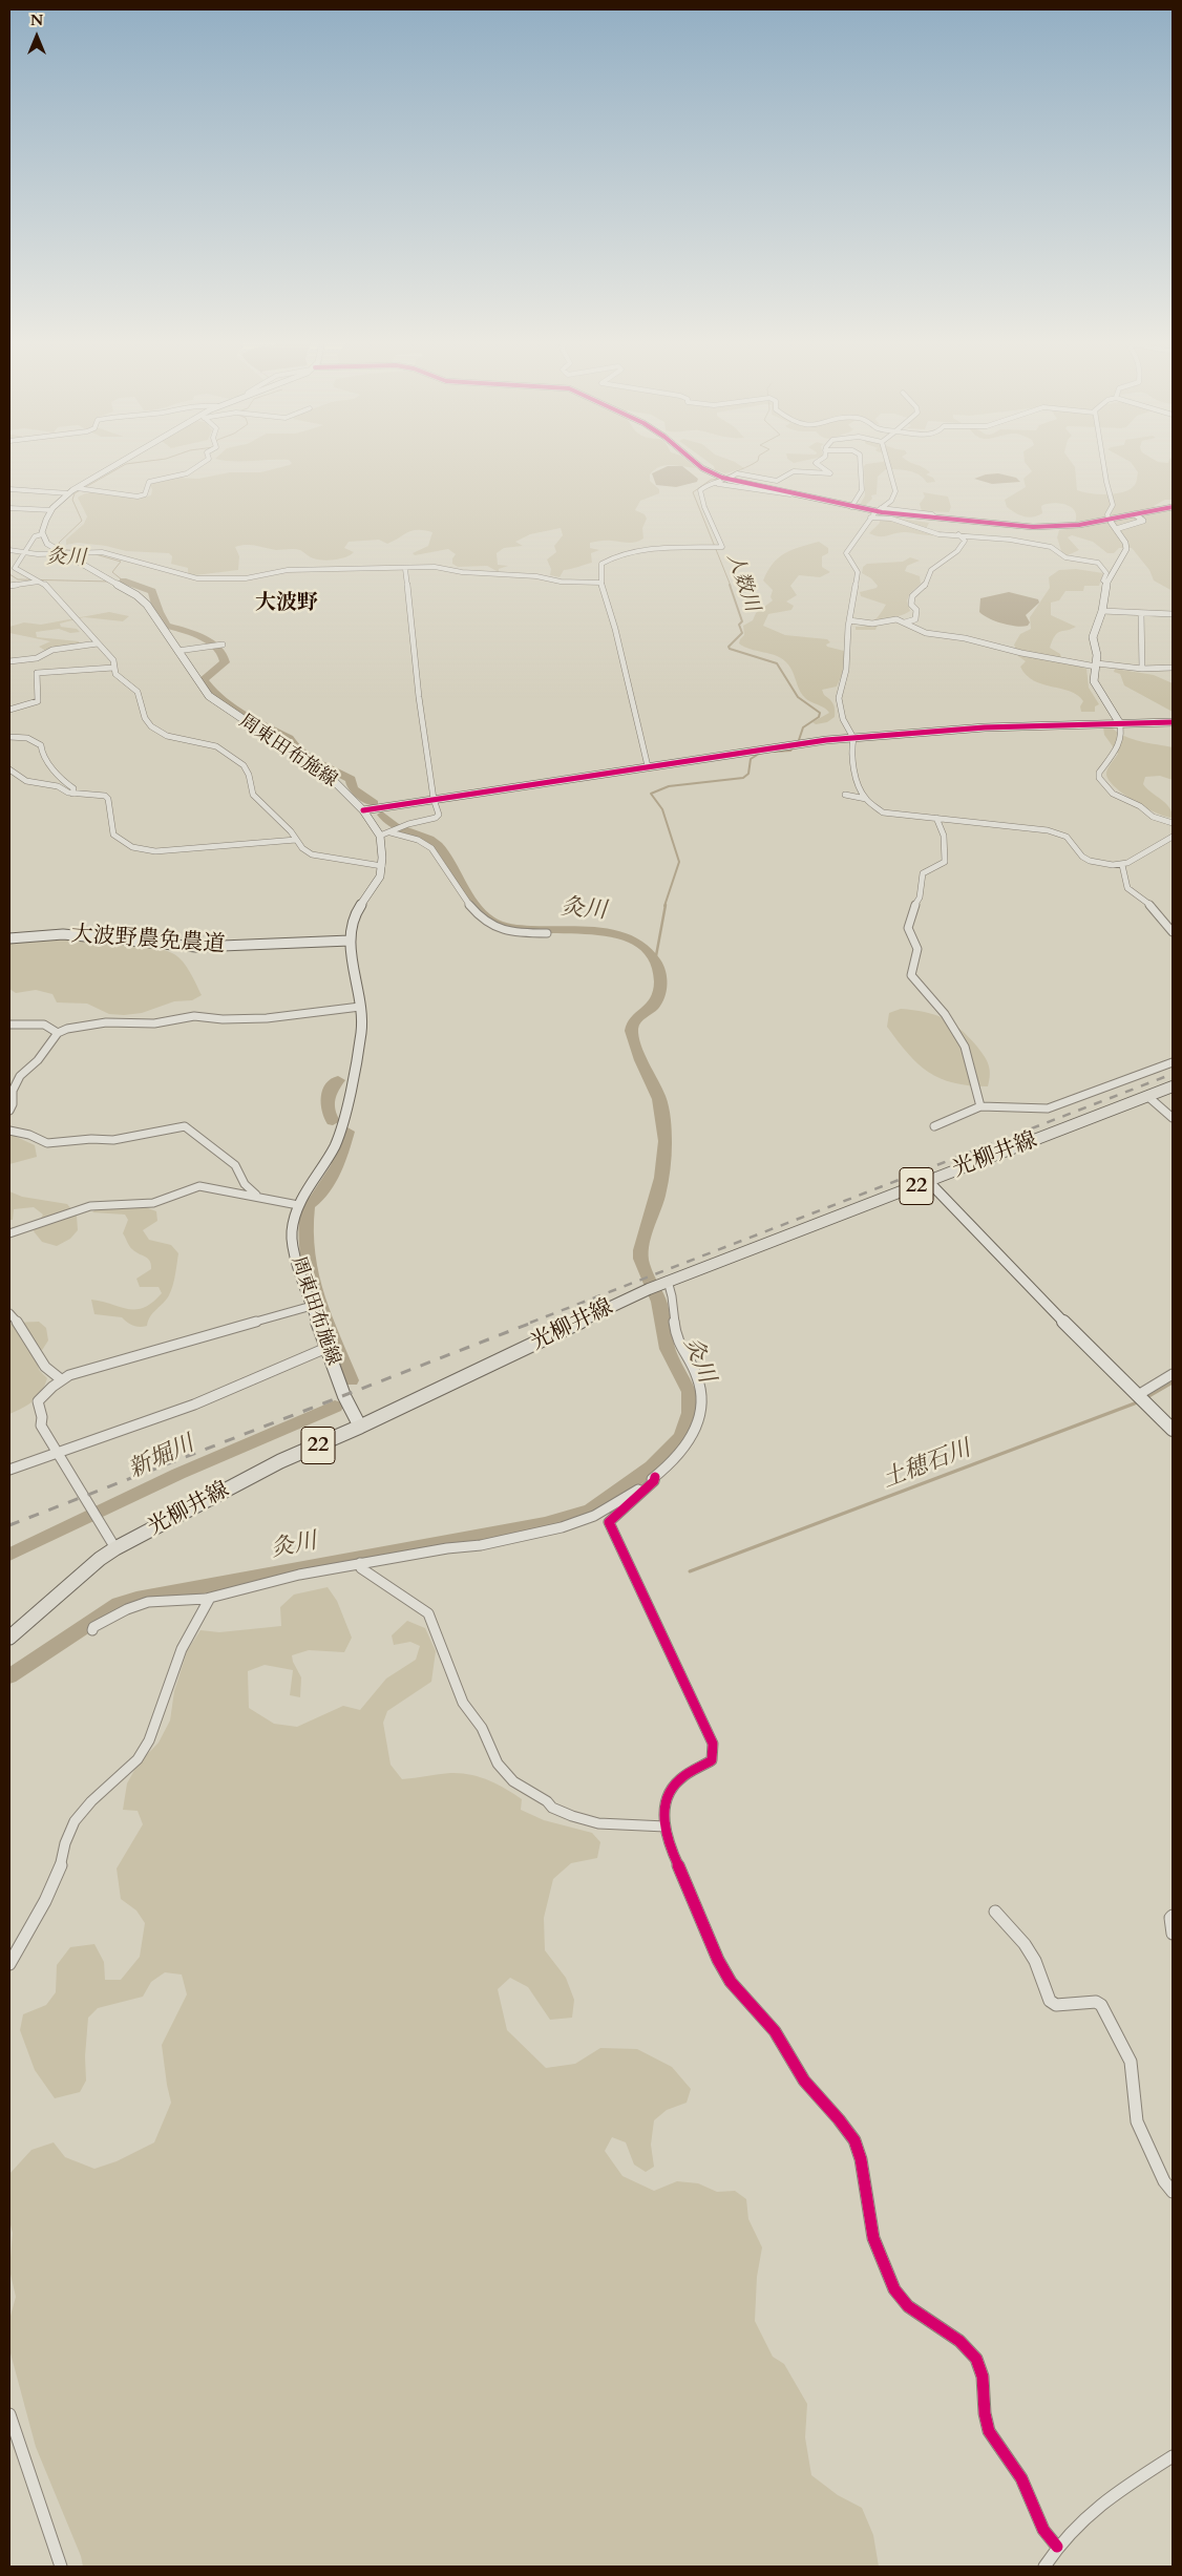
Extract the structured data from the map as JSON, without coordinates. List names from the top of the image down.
{
  "streets": {
    "main road": ["光柳井線", "22"],
    "street": ["周東田布施線", "大波野農免農道"]
  },
  "crossings": [
    ["周東田布施線", "大波野農免農道"],
    ["周東田布施線", "光柳井線"]
  ],
  "districts": ["大波野"],
  "water": [
    "灸川",
    "人数川",
    "新堀川",
    "土穂石川"
  ],
  "north": "top"
}
